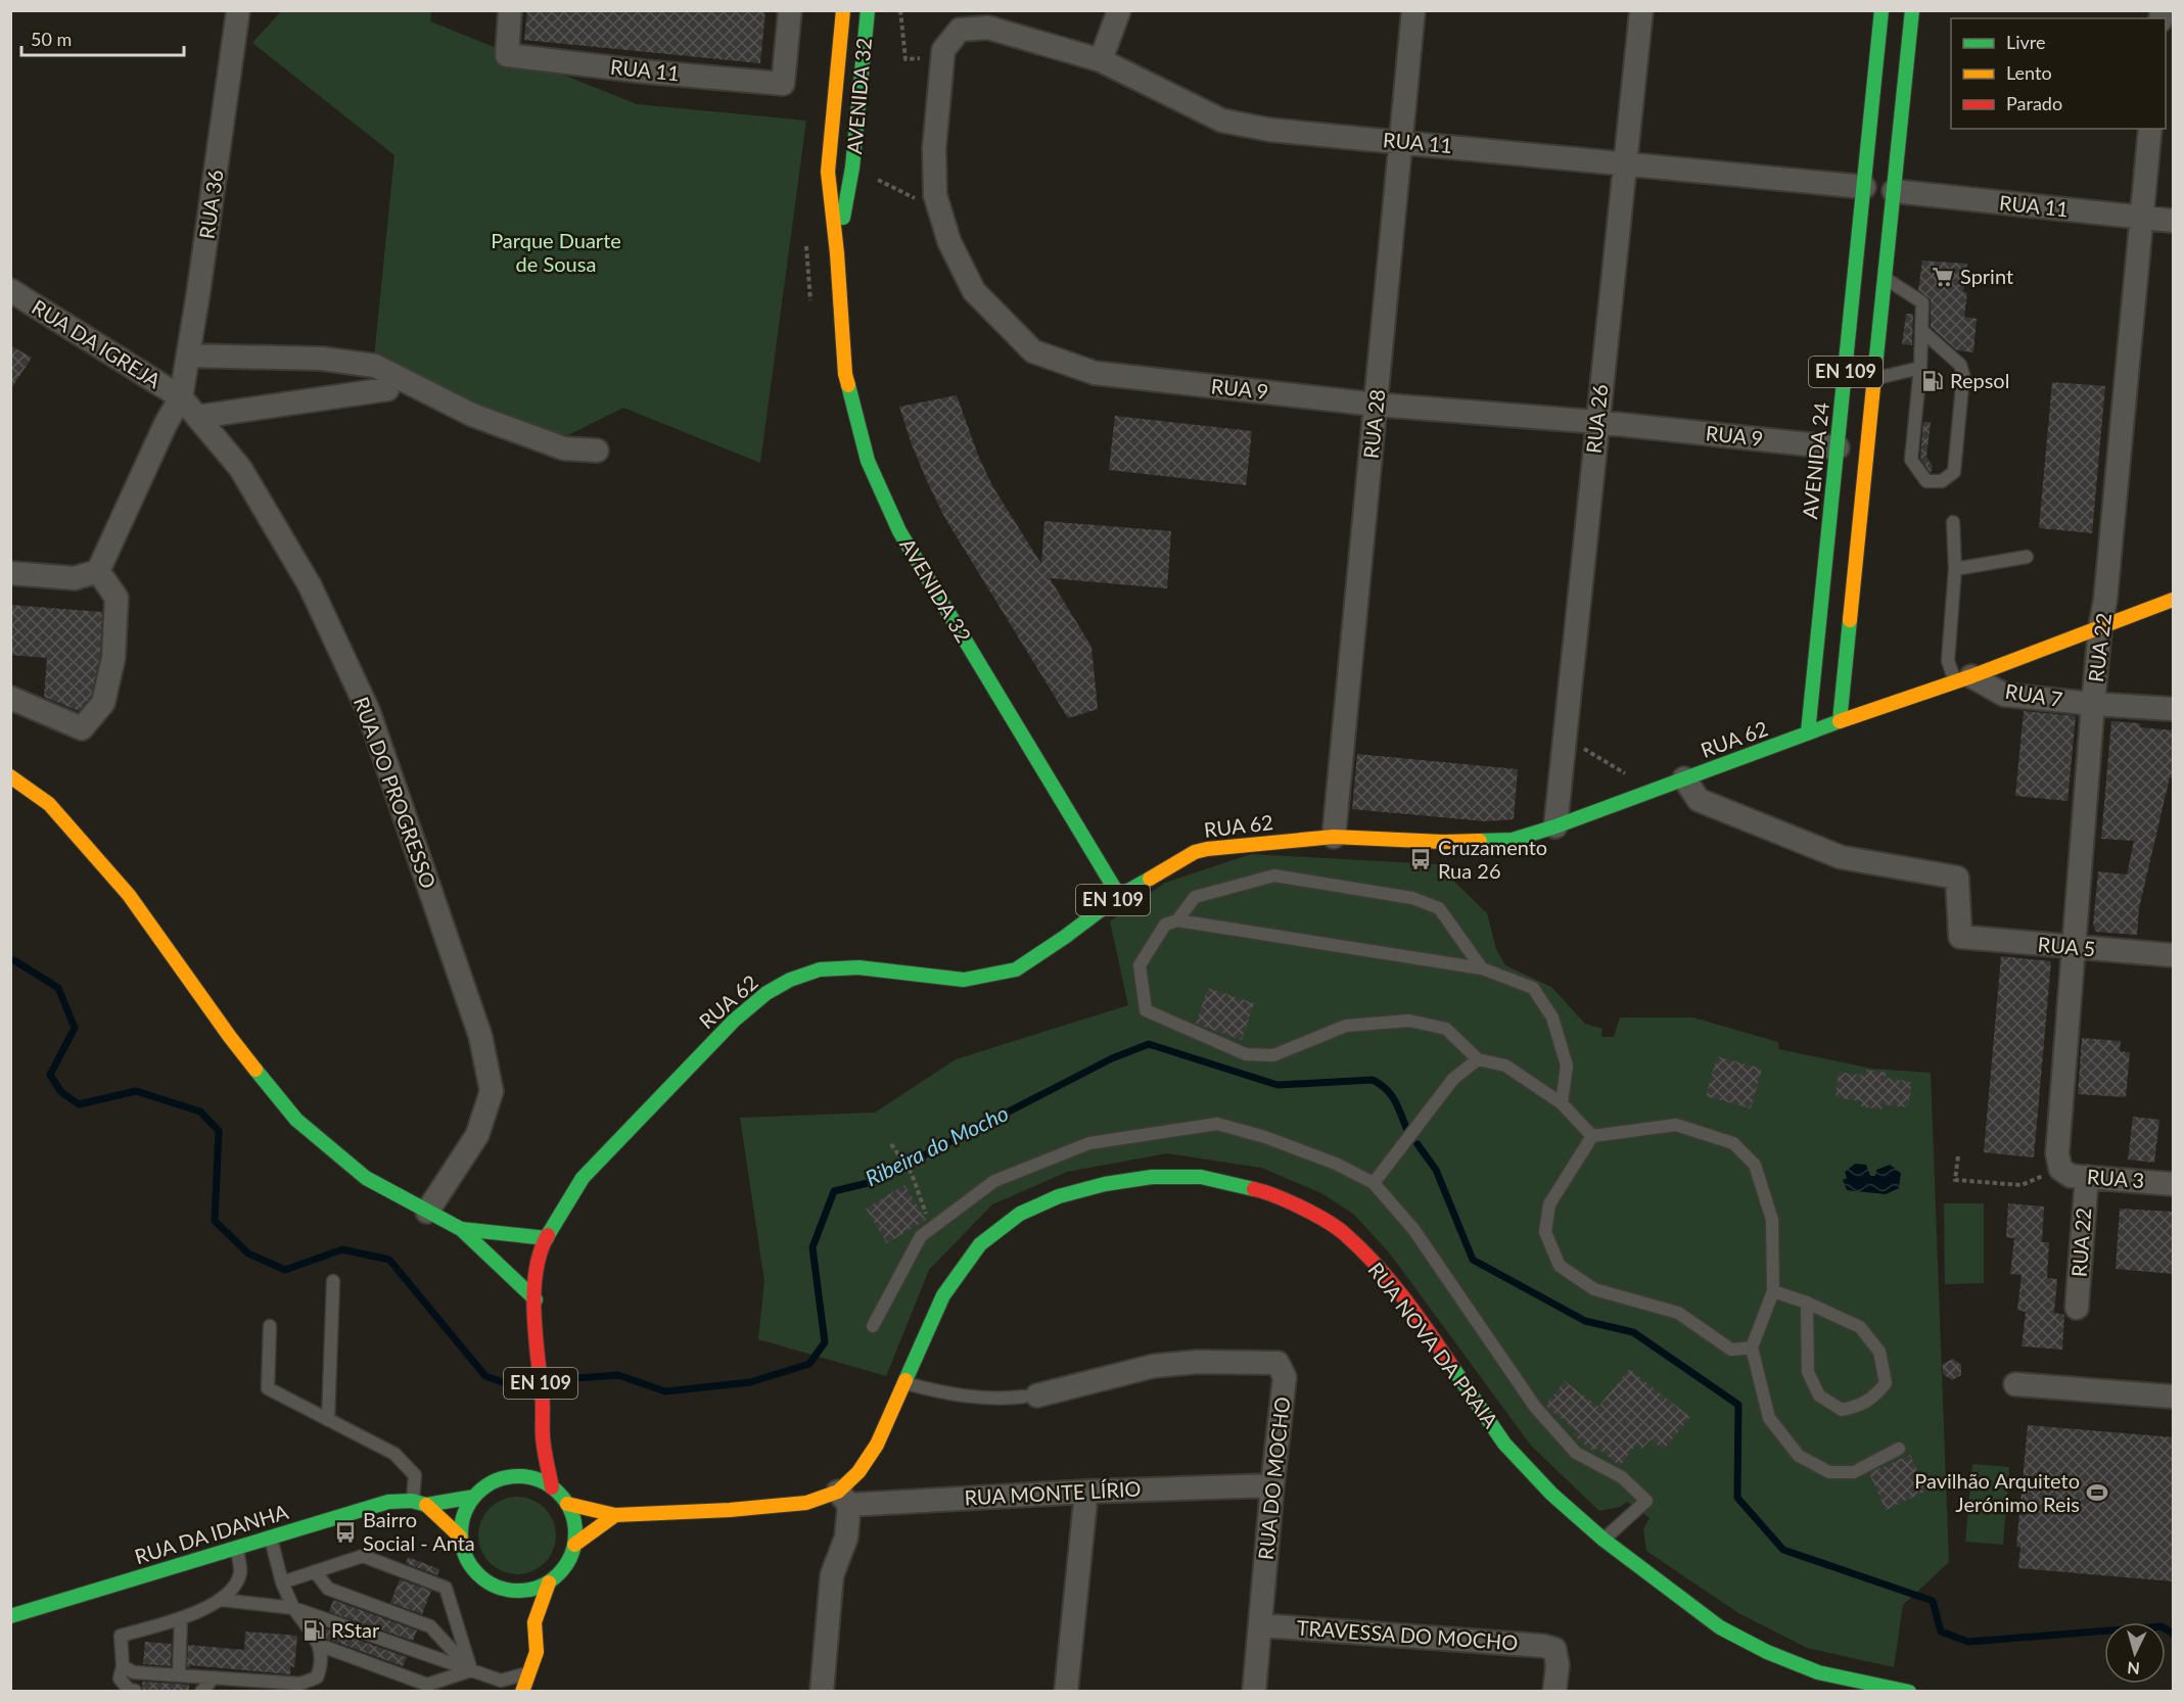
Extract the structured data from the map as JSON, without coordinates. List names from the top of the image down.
{
  "streets": {
    "main road": [
      "AVENIDA 32",
      "EN 109",
      "AVENIDA 24",
      "RUA 62",
      "RUA NOVA DA PRAIA",
      "RUA DA IDANHA"
    ],
    "street": [
      "RUA 11",
      "RUA 36",
      "RUA DA IGREJA",
      "RUA 9",
      "RUA 26",
      "RUA 28",
      "RUA 22",
      "RUA 7",
      "RUA DO PROGRESSO",
      "RUA 5",
      "RUA 3",
      "RUA DO MOCHO",
      "RUA MONTE LÍRIO",
      "TRAVESSA DO MOCHO"
    ]
  },
  "crossings": [
    ["RUA 11", "EN 109"],
    ["RUA 11", "RUA 9"],
    ["RUA 11", "RUA 26"],
    ["RUA 11", "RUA 28"],
    ["RUA 11", "AVENIDA 24"],
    ["RUA 11", "RUA 22"],
    ["AVENIDA 32", "RUA 62"],
    ["RUA 36", "RUA DA IGREJA"],
    ["RUA 36", "RUA DO PROGRESSO"],
    ["RUA DA IGREJA", "RUA DO PROGRESSO"],
    ["EN 109", "RUA 62"],
    ["RUA 9", "RUA 26"],
    ["RUA 9", "RUA 28"],
    ["RUA 9", "AVENIDA 24"],
    ["RUA 26", "RUA 62"],
    ["RUA 28", "RUA 62"],
    ["AVENIDA 24", "RUA 62"],
    ["RUA 22", "RUA 7"],
    ["RUA 22", "RUA 62"],
    ["RUA 22", "RUA 5"],
    ["RUA 22", "RUA 3"],
    ["RUA 7", "RUA 62"],
    ["RUA 62", "RUA 5"],
    ["RUA 62", "RUA NOVA DA PRAIA"],
    ["RUA 62", "RUA DA IDANHA"],
    ["RUA NOVA DA PRAIA", "RUA MONTE LÍRIO"],
    ["RUA NOVA DA PRAIA", "RUA DA IDANHA"],
    ["RUA DO MOCHO", "RUA MONTE LÍRIO"],
    ["RUA DO MOCHO", "TRAVESSA DO MOCHO"]
  ],
  "water": ["Ribeira do Mocho"],
  "parks": ["Parque Duarte de Sousa"],
  "places": {
    "supermarket": ["Sprint"],
    "fuel station": ["Repsol", "RStar"],
    "bus stop": ["Cruzamento Rua 26", "Bairro Social - Anta"],
    "sports": ["Pavilhão Arquiteto Jerónimo Reis"]
  },
  "legend": ["Livre", "Lento", "Parado"],
  "scale_bar": "50 m",
  "north": "bottom"
}
